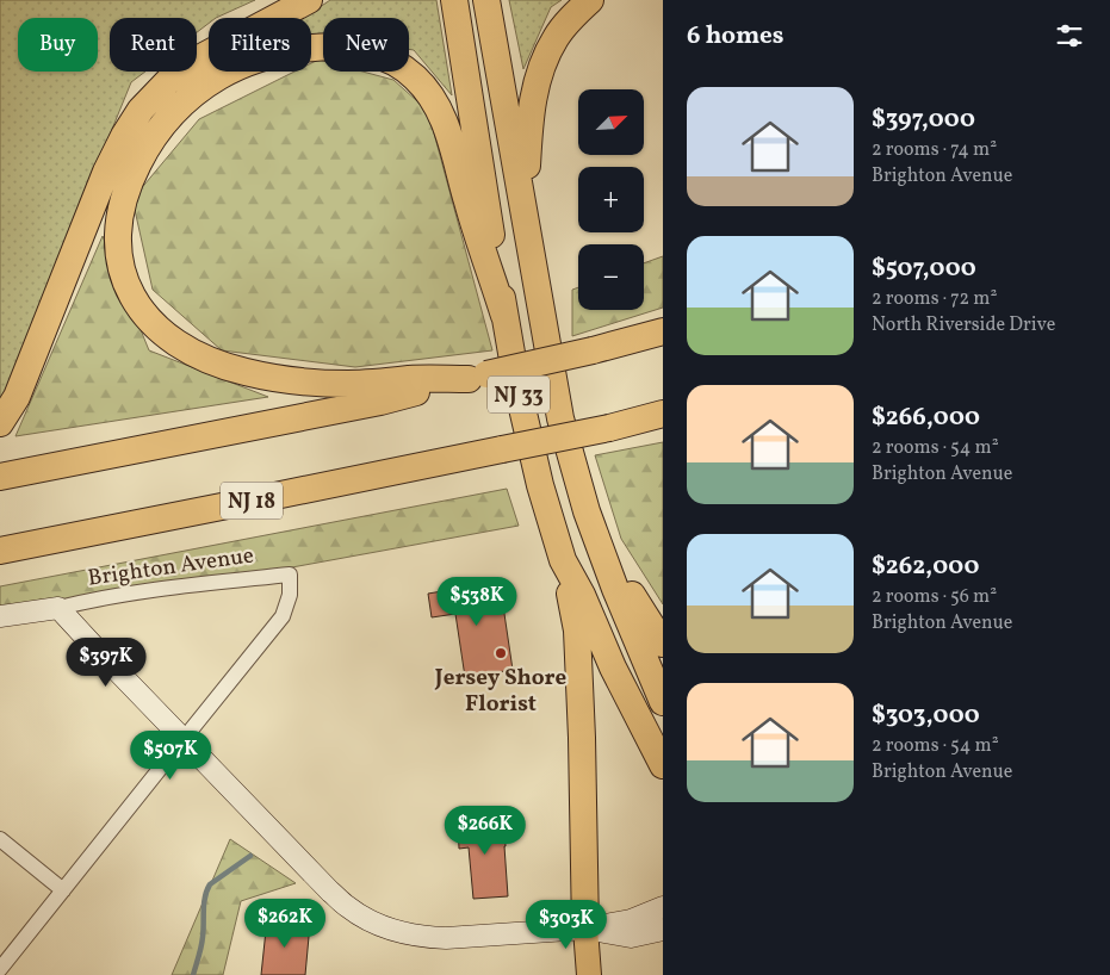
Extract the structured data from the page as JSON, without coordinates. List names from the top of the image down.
{
  "streets": {
    "highway": ["NJ 33", "NJ 18"],
    "street": ["Brighton Avenue"]
  },
  "places": ["Jersey Shore Florist"],
  "north": "top right",
  "page": {
    "heading": "6 homes",
    "chip": [
      "Buy",
      "Rent",
      "Filters",
      "New"
    ],
    "list": [
      {
        "name": "$397,000",
        "note": "2 rooms · 74 m² · Brighton Avenue"
      },
      {
        "name": "$507,000",
        "note": "2 rooms · 72 m² · North Riverside Drive"
      },
      {
        "name": "$266,000",
        "note": "2 rooms · 54 m² · Brighton Avenue"
      },
      {
        "name": "$262,000",
        "note": "2 rooms · 56 m² · Brighton Avenue"
      },
      {
        "name": "$303,000",
        "note": "2 rooms · 54 m² · Brighton Avenue"
      }
    ],
    "map_buttons": ["+", "−"],
    "price": [
      "$538K",
      "$397K",
      "$507K",
      "$266K",
      "$262K",
      "$303K"
    ]
  }
}
